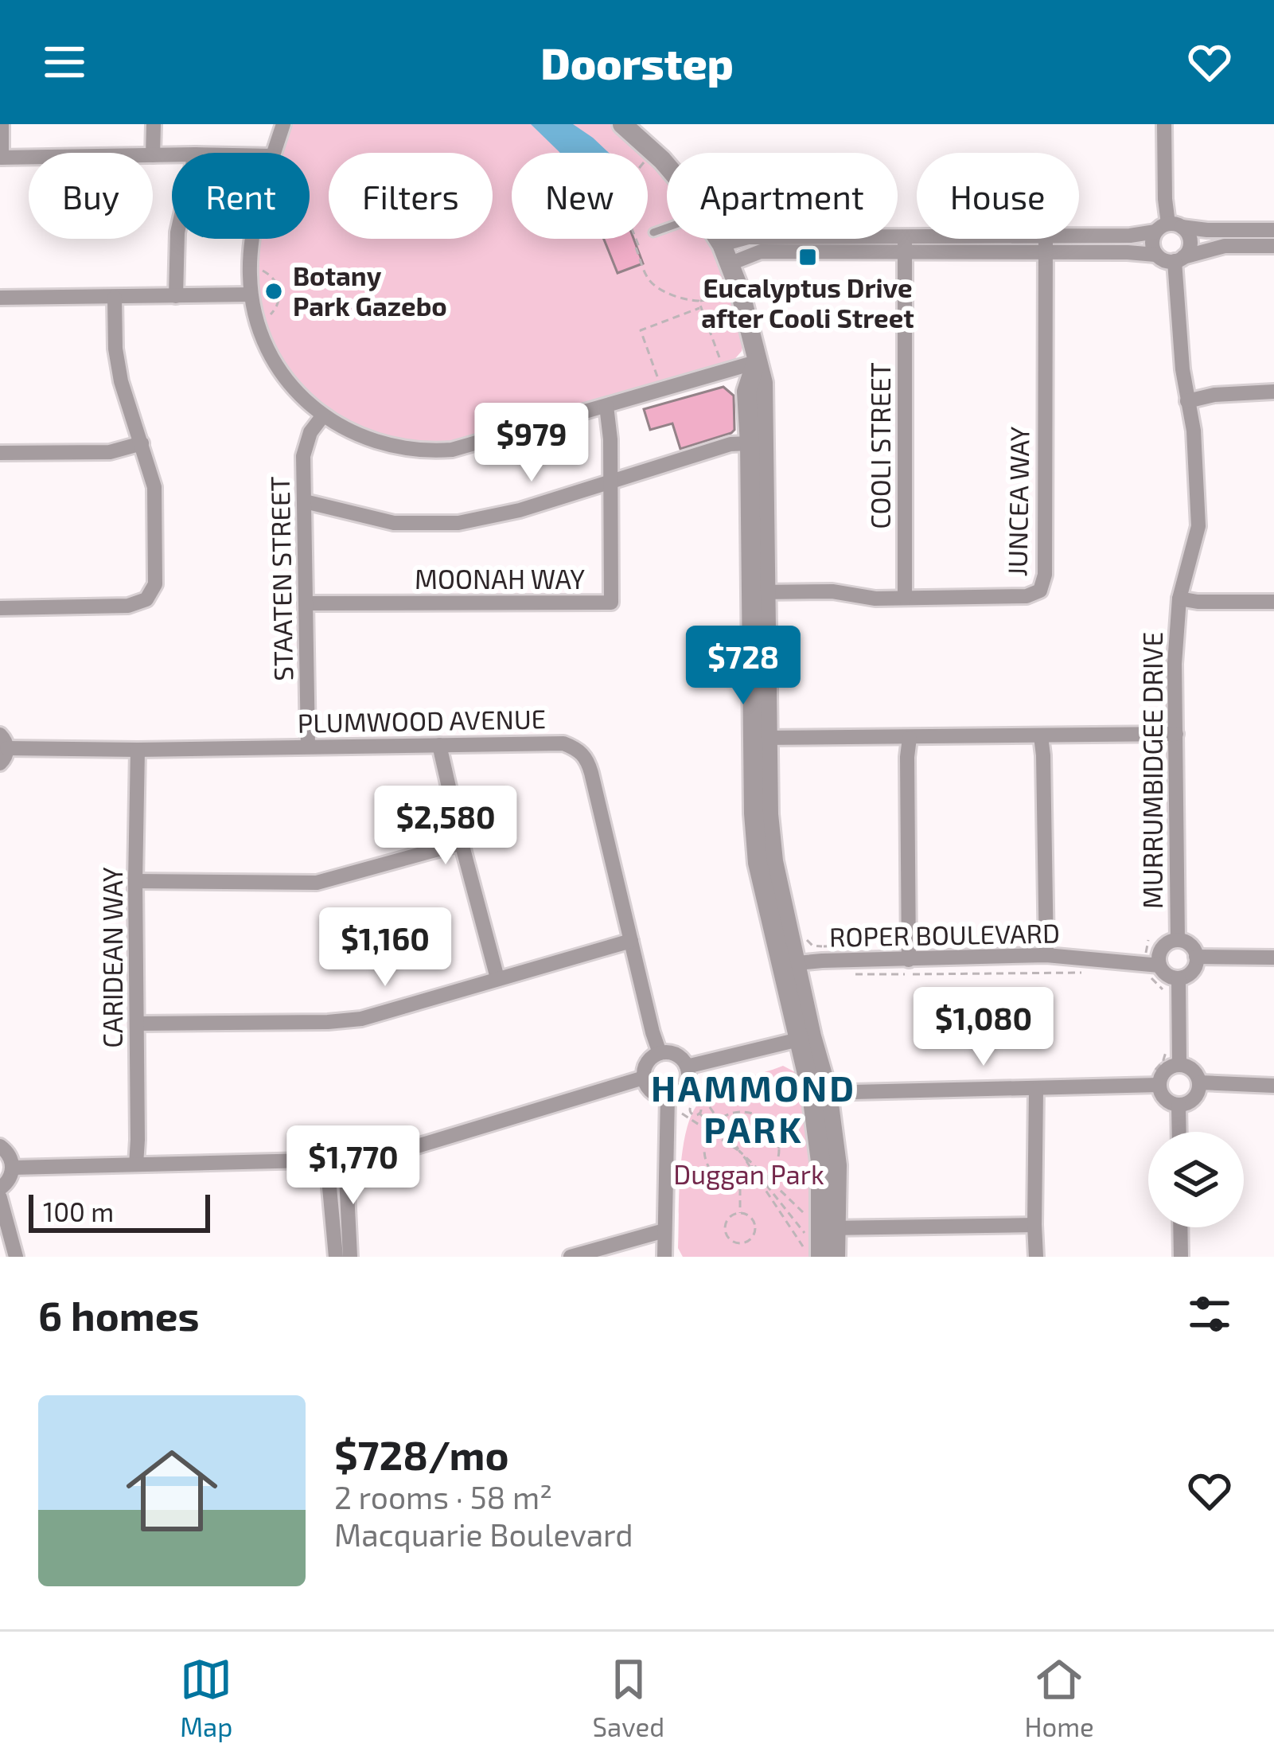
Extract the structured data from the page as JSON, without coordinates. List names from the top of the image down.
{
  "streets": {
    "street": [
      "COOLI STREET",
      "JUNCEA WAY",
      "STAATEN STREET",
      "MOONAH WAY",
      "PLUMWOOD AVENUE",
      "MURRUMBIDGEE DRIVE",
      "ROPER BOULEVARD",
      "CARIDEAN WAY"
    ]
  },
  "crossings": [
    ["COOLI STREET", "JUNCEA WAY"],
    ["STAATEN STREET", "MOONAH WAY"],
    ["STAATEN STREET", "PLUMWOOD AVENUE"],
    ["PLUMWOOD AVENUE", "CARIDEAN WAY"],
    ["MURRUMBIDGEE DRIVE", "ROPER BOULEVARD"]
  ],
  "districts": ["HAMMOND PARK"],
  "parks": ["Duggan Park"],
  "places": {
    "transit": ["Eucalyptus Drive after Cooli Street"],
    "other": ["Botany Park Gazebo"]
  },
  "scale_bar": "100 m",
  "page": {
    "header": "Doorstep",
    "chip": [
      "Buy",
      "Rent",
      "Filters",
      "New",
      "Apartment",
      "House"
    ],
    "price": [
      "$979",
      "$728",
      "$2,580",
      "$1,160",
      "$1,080",
      "$1,770"
    ],
    "scale": "100 m",
    "heading": "6 homes",
    "list": [
      {
        "name": "$728/mo",
        "note": "2 rooms · 58 m² · Macquarie Boulevard"
      }
    ],
    "tabs": ["Map", "Saved", "Home"]
  }
}
